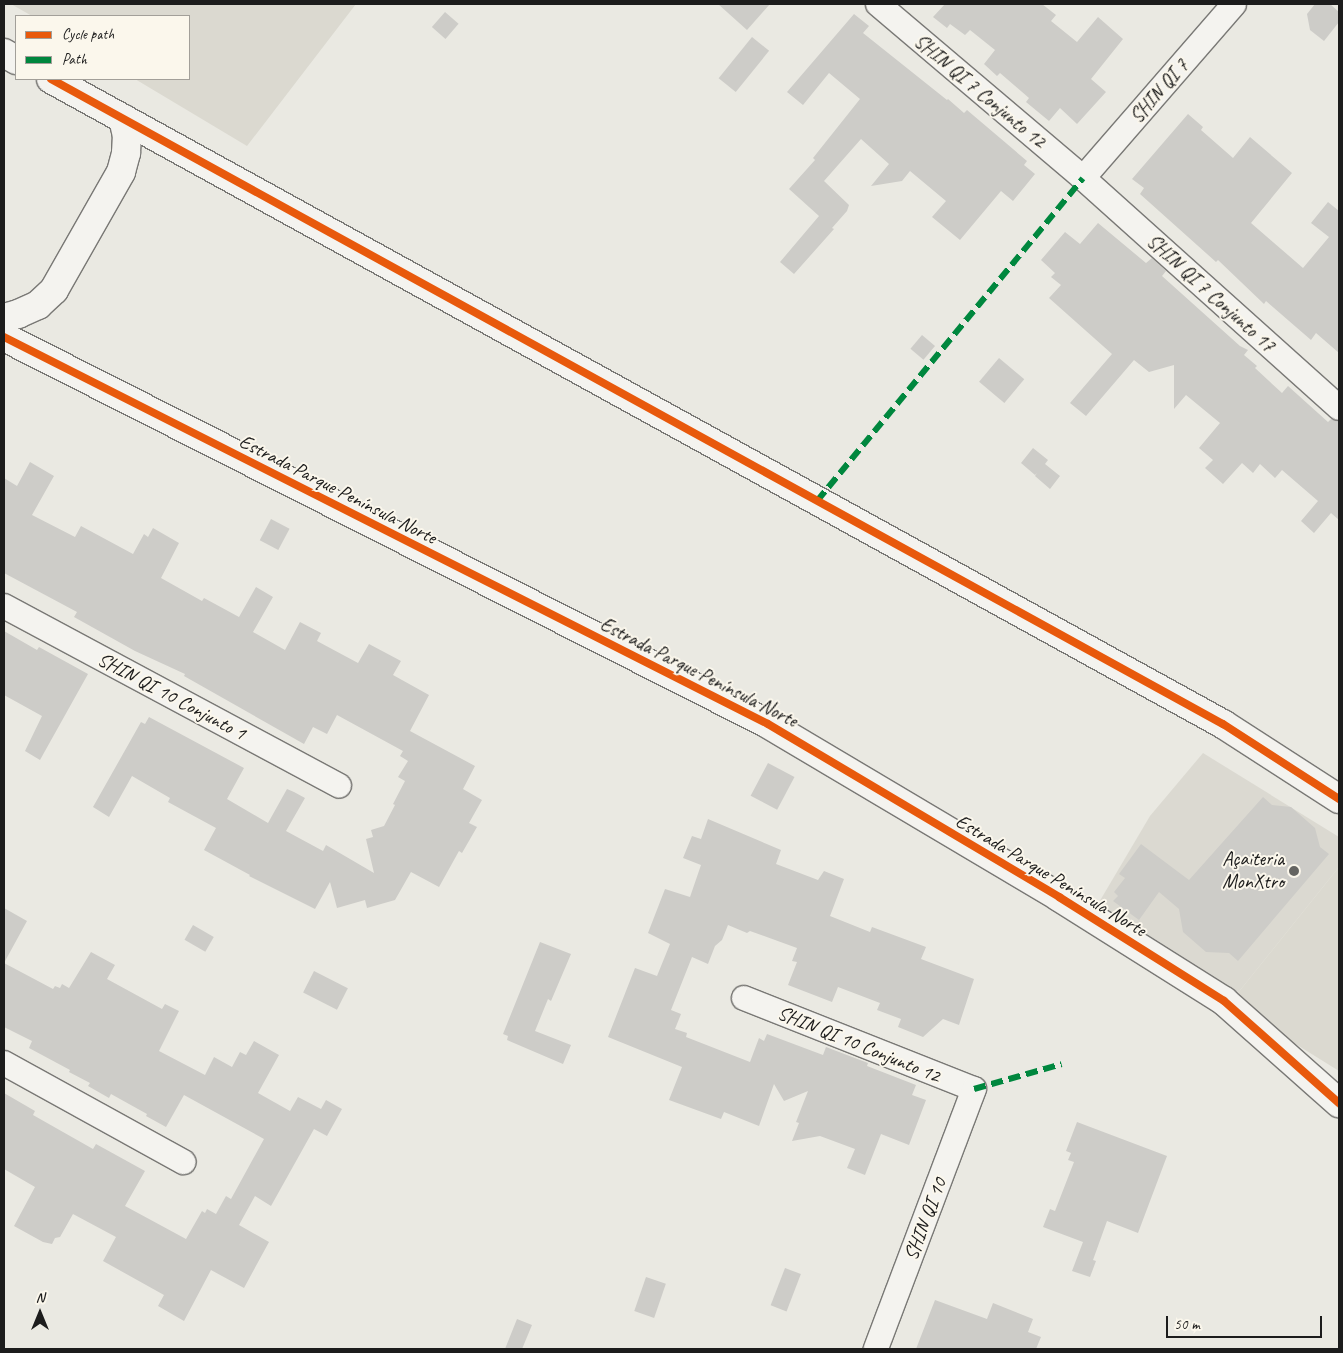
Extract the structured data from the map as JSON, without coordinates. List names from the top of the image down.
{
  "streets": {
    "main road": ["Estrada Parque Península Norte"],
    "street": [
      "SHIN QI 7 Conjunto 12",
      "SHIN QI 7",
      "SHIN QI 7 Conjunto 17",
      "SHIN QI 10 Conjunto 1",
      "SHIN QI 10 Conjunto 12",
      "SHIN QI 10"
    ]
  },
  "crossings": [
    ["SHIN QI 7 Conjunto 12", "SHIN QI 7"],
    ["SHIN QI 7 Conjunto 12", "SHIN QI 7 Conjunto 17"],
    ["SHIN QI 7", "SHIN QI 7 Conjunto 17"],
    ["SHIN QI 10 Conjunto 12", "SHIN QI 10"]
  ],
  "places": ["Açaiteria MonXtro"],
  "legend": ["Cycle path", "Path"],
  "scale_bar": "50 m",
  "north": "top"
}
